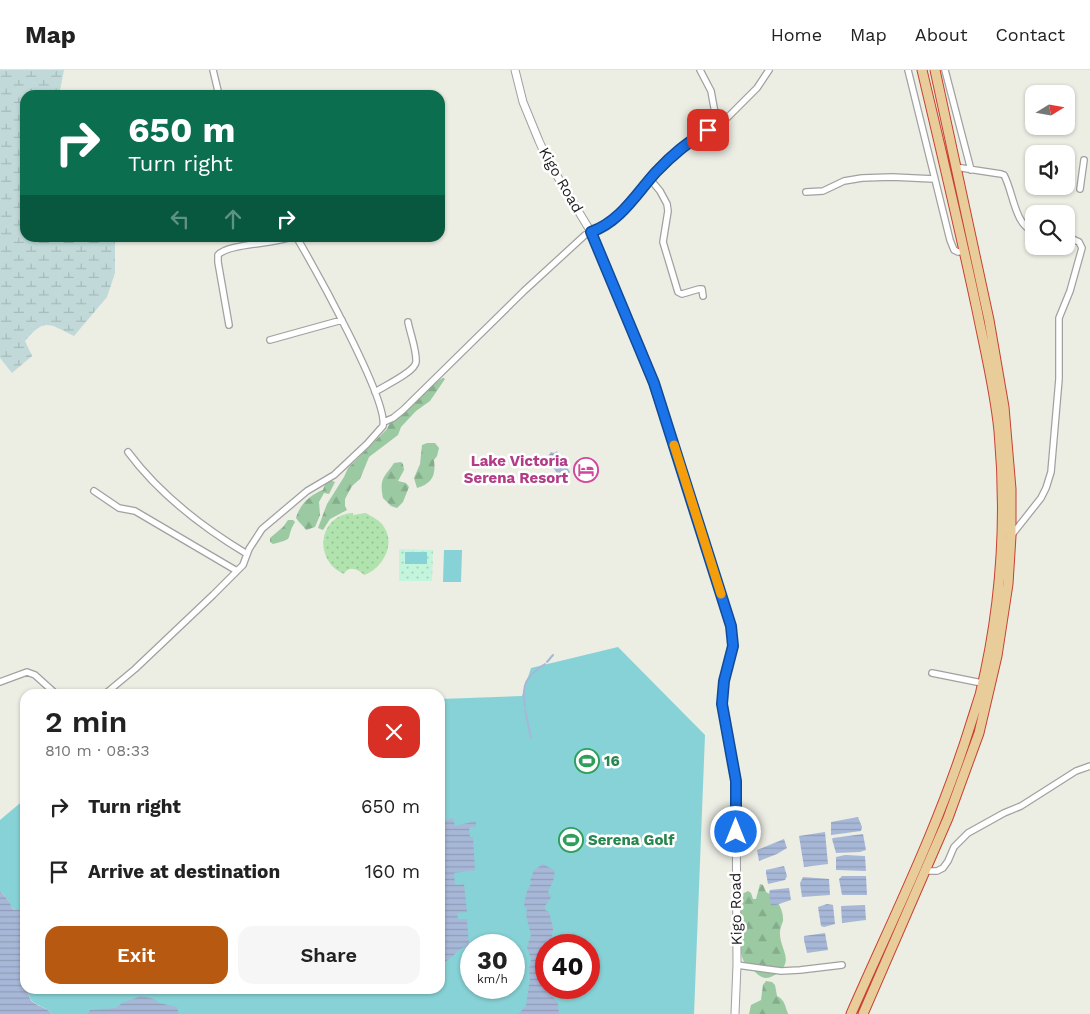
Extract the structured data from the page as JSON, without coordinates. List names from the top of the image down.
{
  "streets": {
    "street": ["Kigo Road"]
  },
  "places": {
    "hotel": ["Lake Victoria Serena Resort"],
    "sports": ["16", "Serena Golf"]
  },
  "north": "right",
  "page": {
    "header": "Map",
    "nav": [
      "Home",
      "Map",
      "About",
      "Contact"
    ],
    "turn": ["650 m", "Turn right"],
    "heading": ["2 min", "810 m · 08:33"],
    "list": [
      {
        "name": "Turn right",
        "value": "650 m"
      },
      {
        "name": "Arrive at destination",
        "value": "160 m"
      }
    ],
    "buttons": ["Exit", "Share"],
    "speed": "30 km/h",
    "limit": "40"
  }
}
